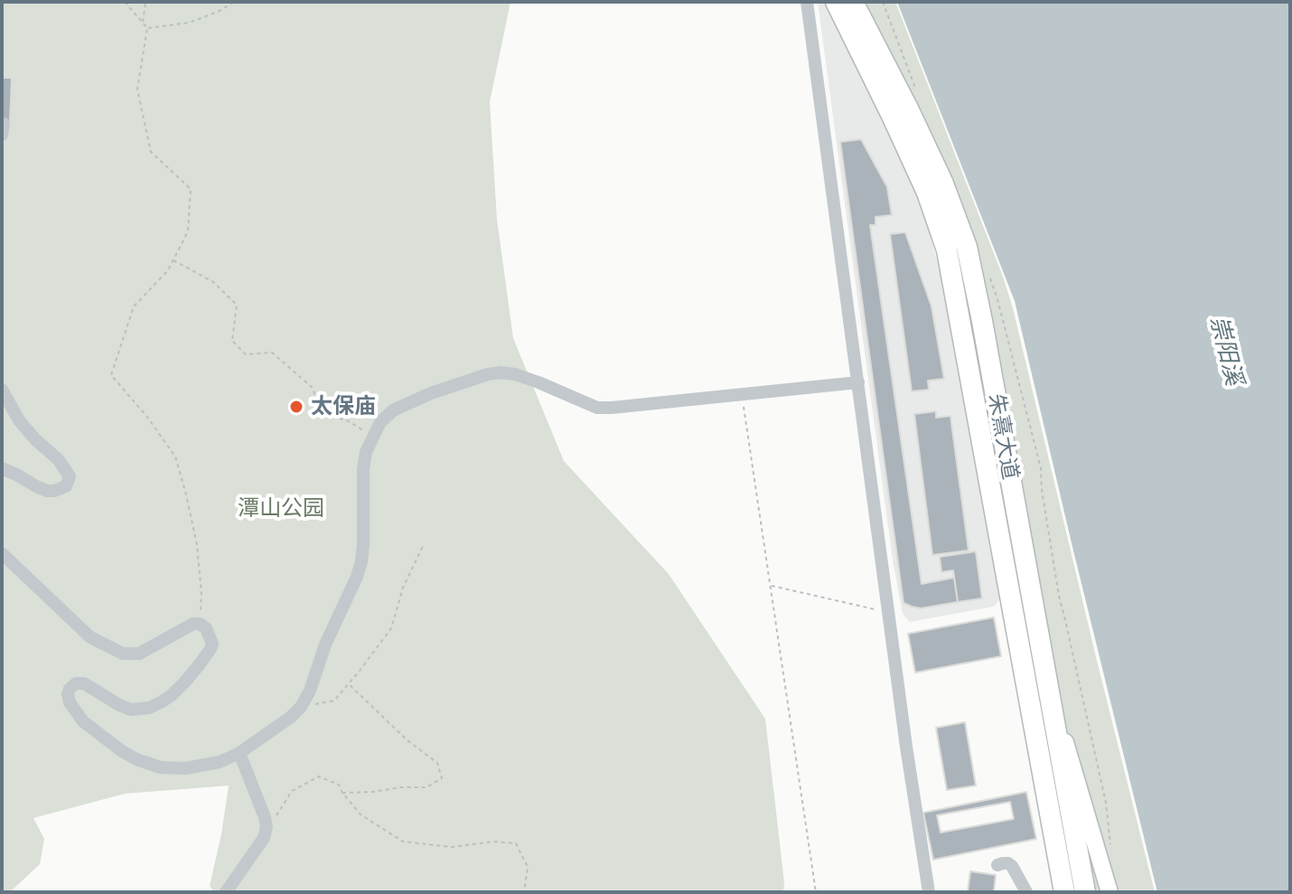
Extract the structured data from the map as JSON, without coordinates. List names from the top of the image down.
{
  "streets": {
    "highway": ["朱熹大道"]
  },
  "water": ["崇阳溪"],
  "parks": ["潭山公园"],
  "places": ["太保庙"]
}
